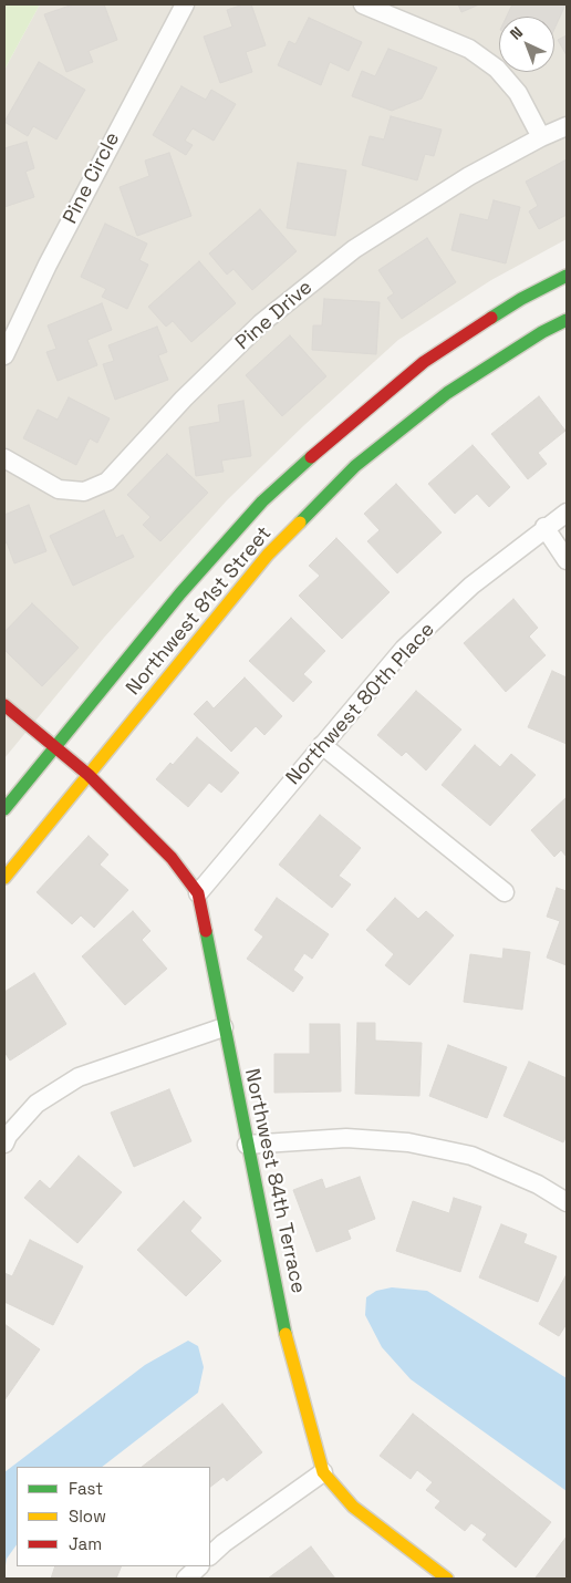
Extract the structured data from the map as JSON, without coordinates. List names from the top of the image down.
{
  "streets": {
    "street": [
      "Pine Circle",
      "Pine Drive",
      "Northwest 81st Street",
      "Northwest 80th Place",
      "Northwest 84th Terrace"
    ]
  },
  "crossings": [
    ["Northwest 81st Street", "Northwest 84th Terrace"],
    ["Northwest 80th Place", "Northwest 84th Terrace"]
  ],
  "legend": ["Fast", "Slow", "Jam"],
  "north": "top left"
}
